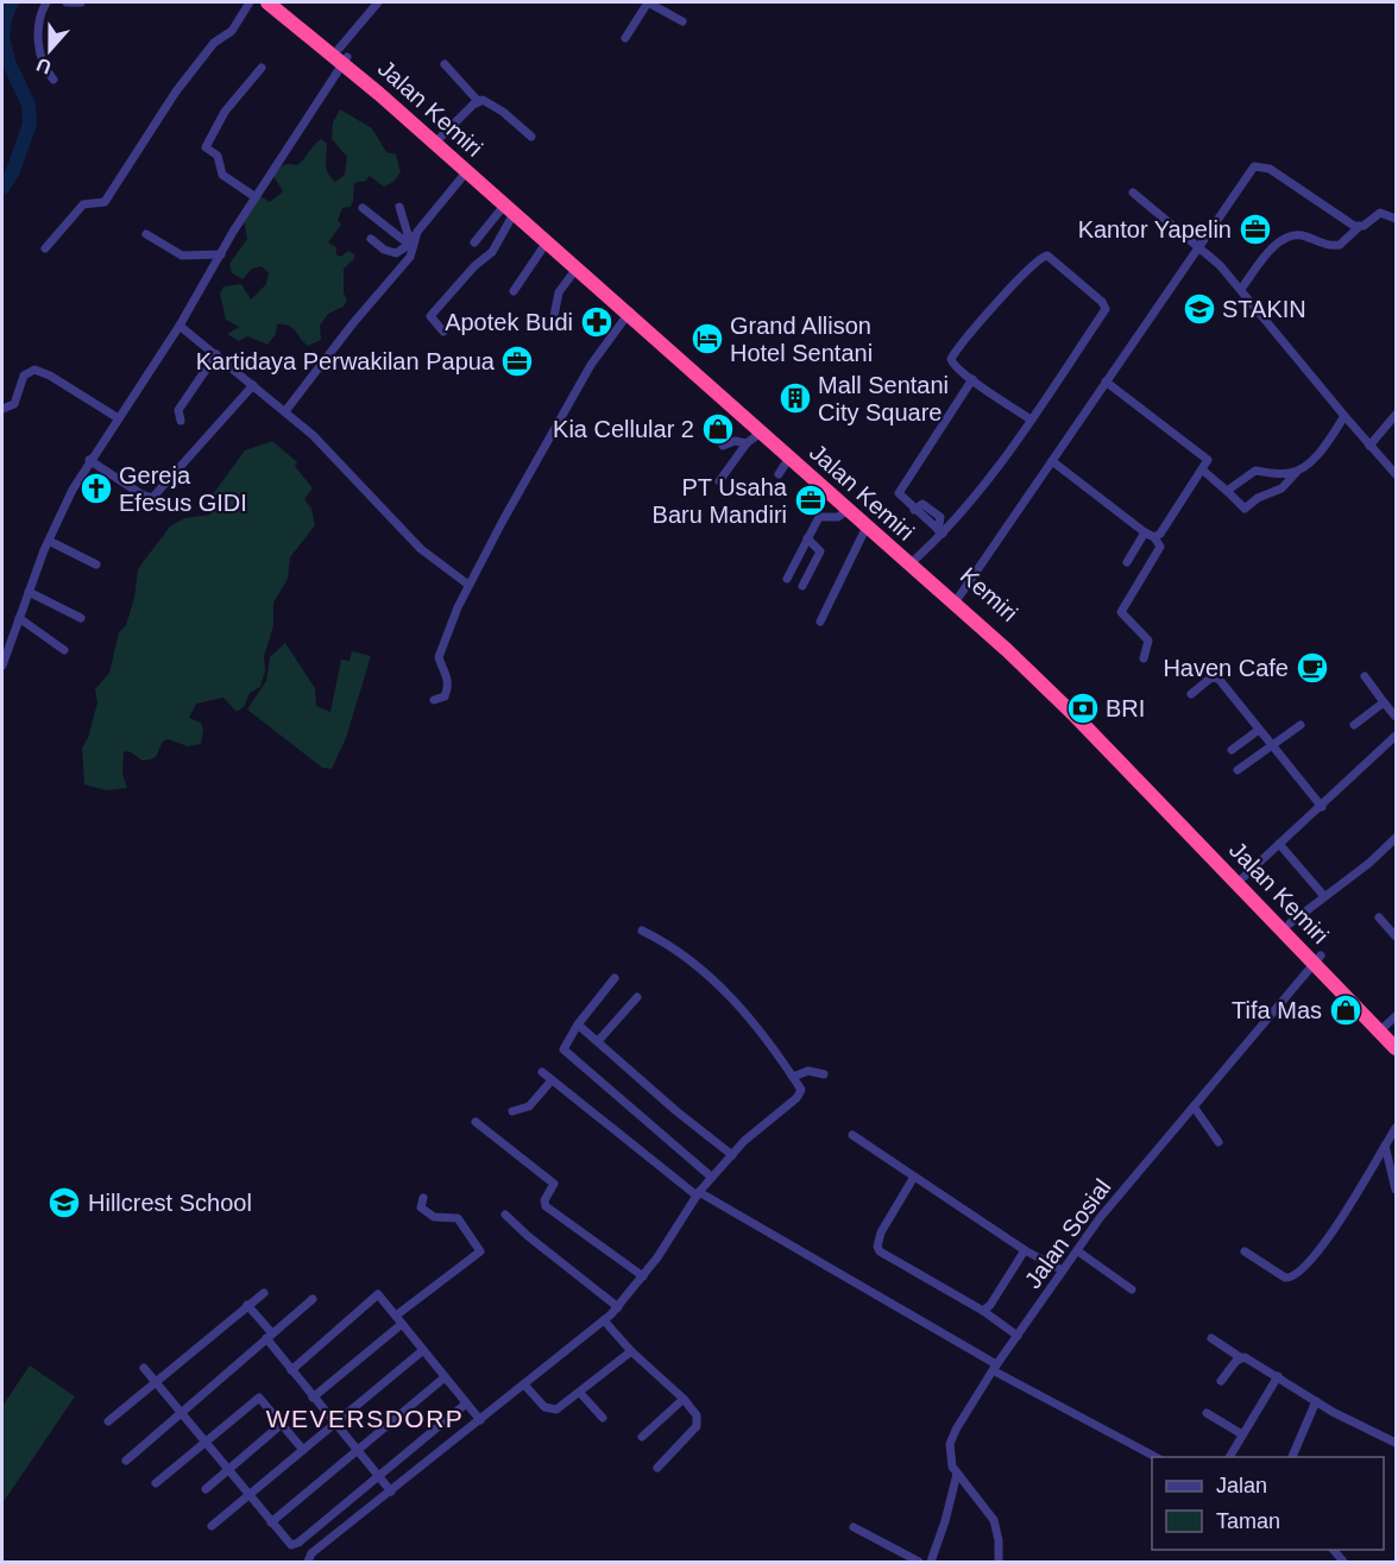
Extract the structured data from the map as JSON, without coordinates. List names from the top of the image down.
{
  "streets": {
    "highway": ["Jalan Kemiri", "Kemiri"],
    "street": ["Jalan Sosial"]
  },
  "crossings": [
    ["Jalan Kemiri", "Kemiri"],
    ["Jalan Kemiri", "Jalan Sosial"],
    ["Kemiri", "Jalan Sosial"]
  ],
  "districts": ["WEVERSDORP"],
  "places": {
    "office": ["Kantor Yapelin", "Kartidaya Perwakilan Papua", "PT Usaha Baru Mandiri"],
    "school or university": ["STAKIN", "Hillcrest School"],
    "pharmacy": ["Apotek Budi"],
    "hotel": ["Grand Allison Hotel Sentani"],
    "building": ["Mall Sentani City Square"],
    "shop": ["Kia Cellular 2", "Tifa Mas"],
    "church": ["Gereja Efesus GIDI"],
    "cafe": ["Haven Cafe"],
    "bank": ["BRI"]
  },
  "legend": ["Jalan", "Taman"],
  "north": "bottom"
}
